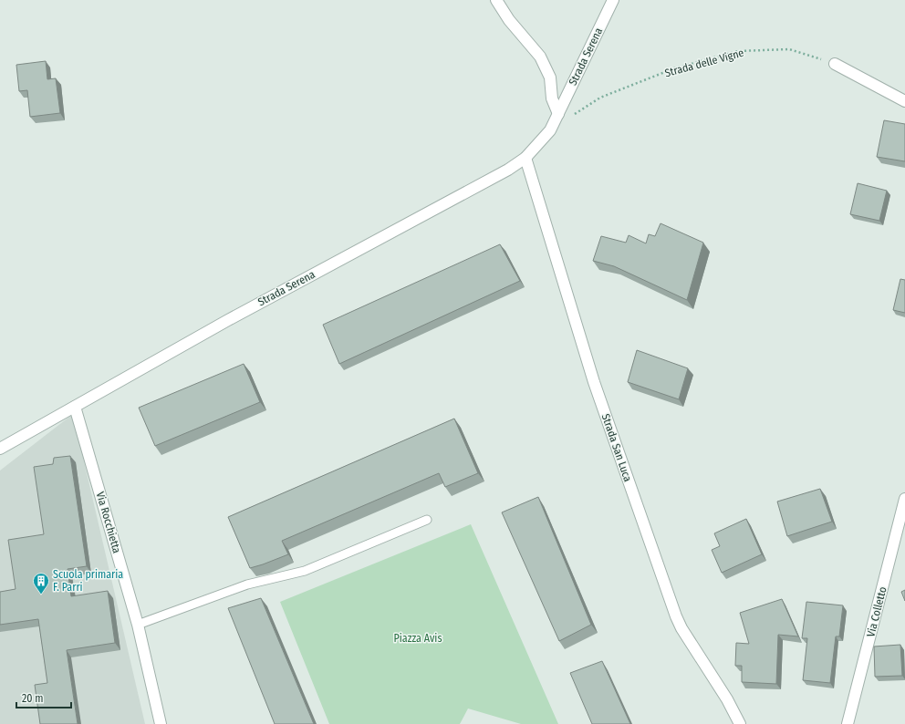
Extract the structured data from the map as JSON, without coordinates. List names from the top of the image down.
{
  "streets": {
    "street": [
      "Strada Serena",
      "Strada San Luca",
      "Via Rocchietta",
      "Via Colletto"
    ],
    "path": ["Strada delle Vigne"]
  },
  "crossings": [
    ["Strada Serena", "Strada San Luca"],
    ["Strada Serena", "Via Rocchietta"]
  ],
  "parks": ["Piazza Avis"],
  "places": {
    "building": ["Scuola primaria F. Parri"]
  },
  "scale_bar": "20 m"
}
